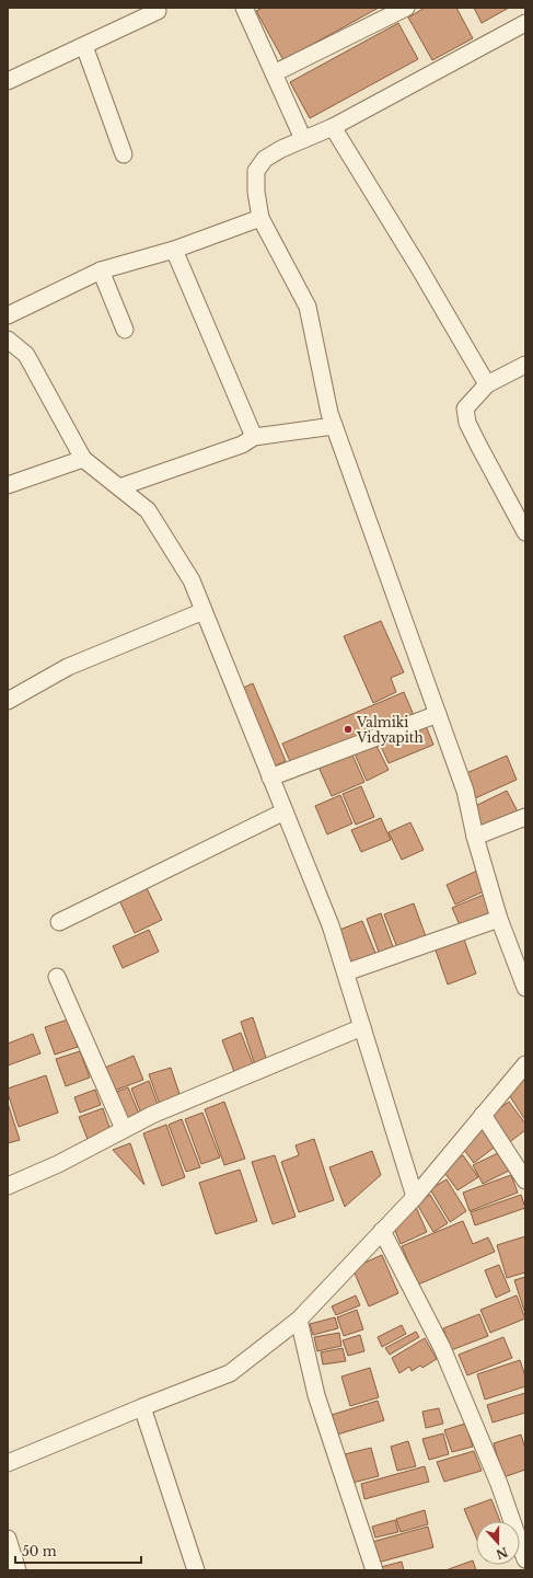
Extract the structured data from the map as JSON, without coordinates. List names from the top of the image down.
{
  "places": ["Valmiki Vidyapith"],
  "scale_bar": "50 m",
  "north": "bottom"
}
